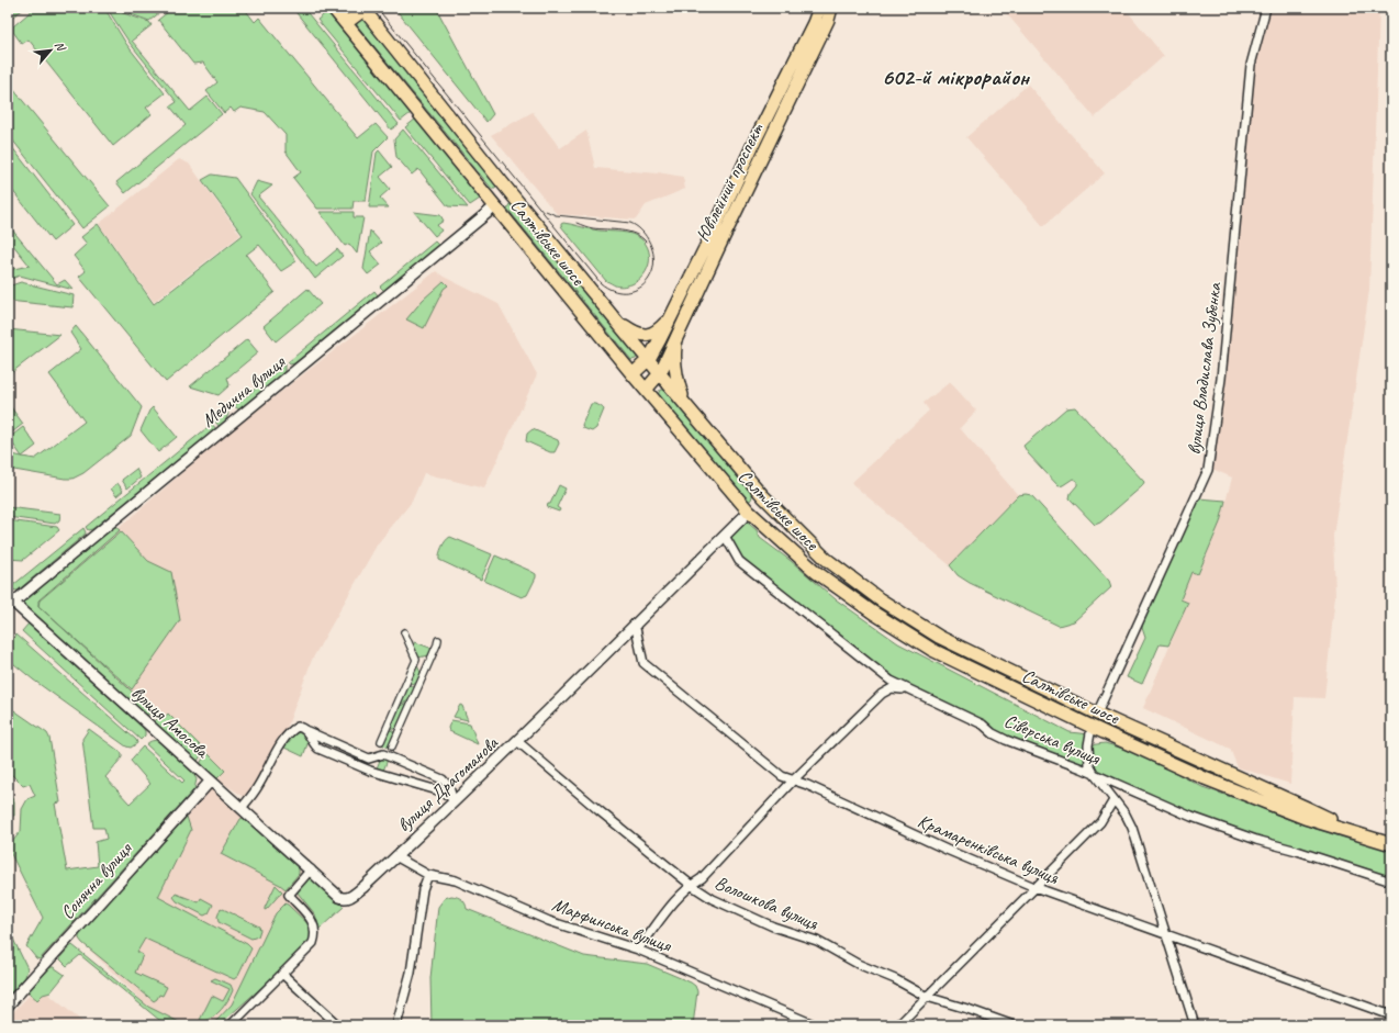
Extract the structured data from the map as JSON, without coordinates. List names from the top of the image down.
{
  "streets": {
    "main road": ["Ювілейний проспект", "Салтівське шосе"],
    "street": [
      "вулиця Владислава Зубенка",
      "Медична вулиця",
      "вулиця Амосова",
      "Сіверська вулиця",
      "вулиця Драгоманова",
      "Крамаренківська вулиця",
      "Сонячна вулиця",
      "Волошкова вулиця",
      "Марфинська вулиця"
    ]
  },
  "crossings": [
    ["Ювілейний проспект", "Салтівське шосе"],
    ["Салтівське шосе", "вулиця Владислава Зубенка"],
    ["Салтівське шосе", "Медична вулиця"],
    ["Салтівське шосе", "вулиця Драгоманова"],
    ["Медична вулиця", "вулиця Амосова"],
    ["вулиця Амосова", "вулиця Драгоманова"],
    ["вулиця Амосова", "Сонячна вулиця"],
    ["Сіверська вулиця", "вулиця Драгоманова"],
    ["вулиця Драгоманова", "Крамаренківська вулиця"],
    ["вулиця Драгоманова", "Волошкова вулиця"],
    ["вулиця Драгоманова", "Марфинська вулиця"]
  ],
  "districts": ["602-й мікрорайон"],
  "north": "top right"
}
